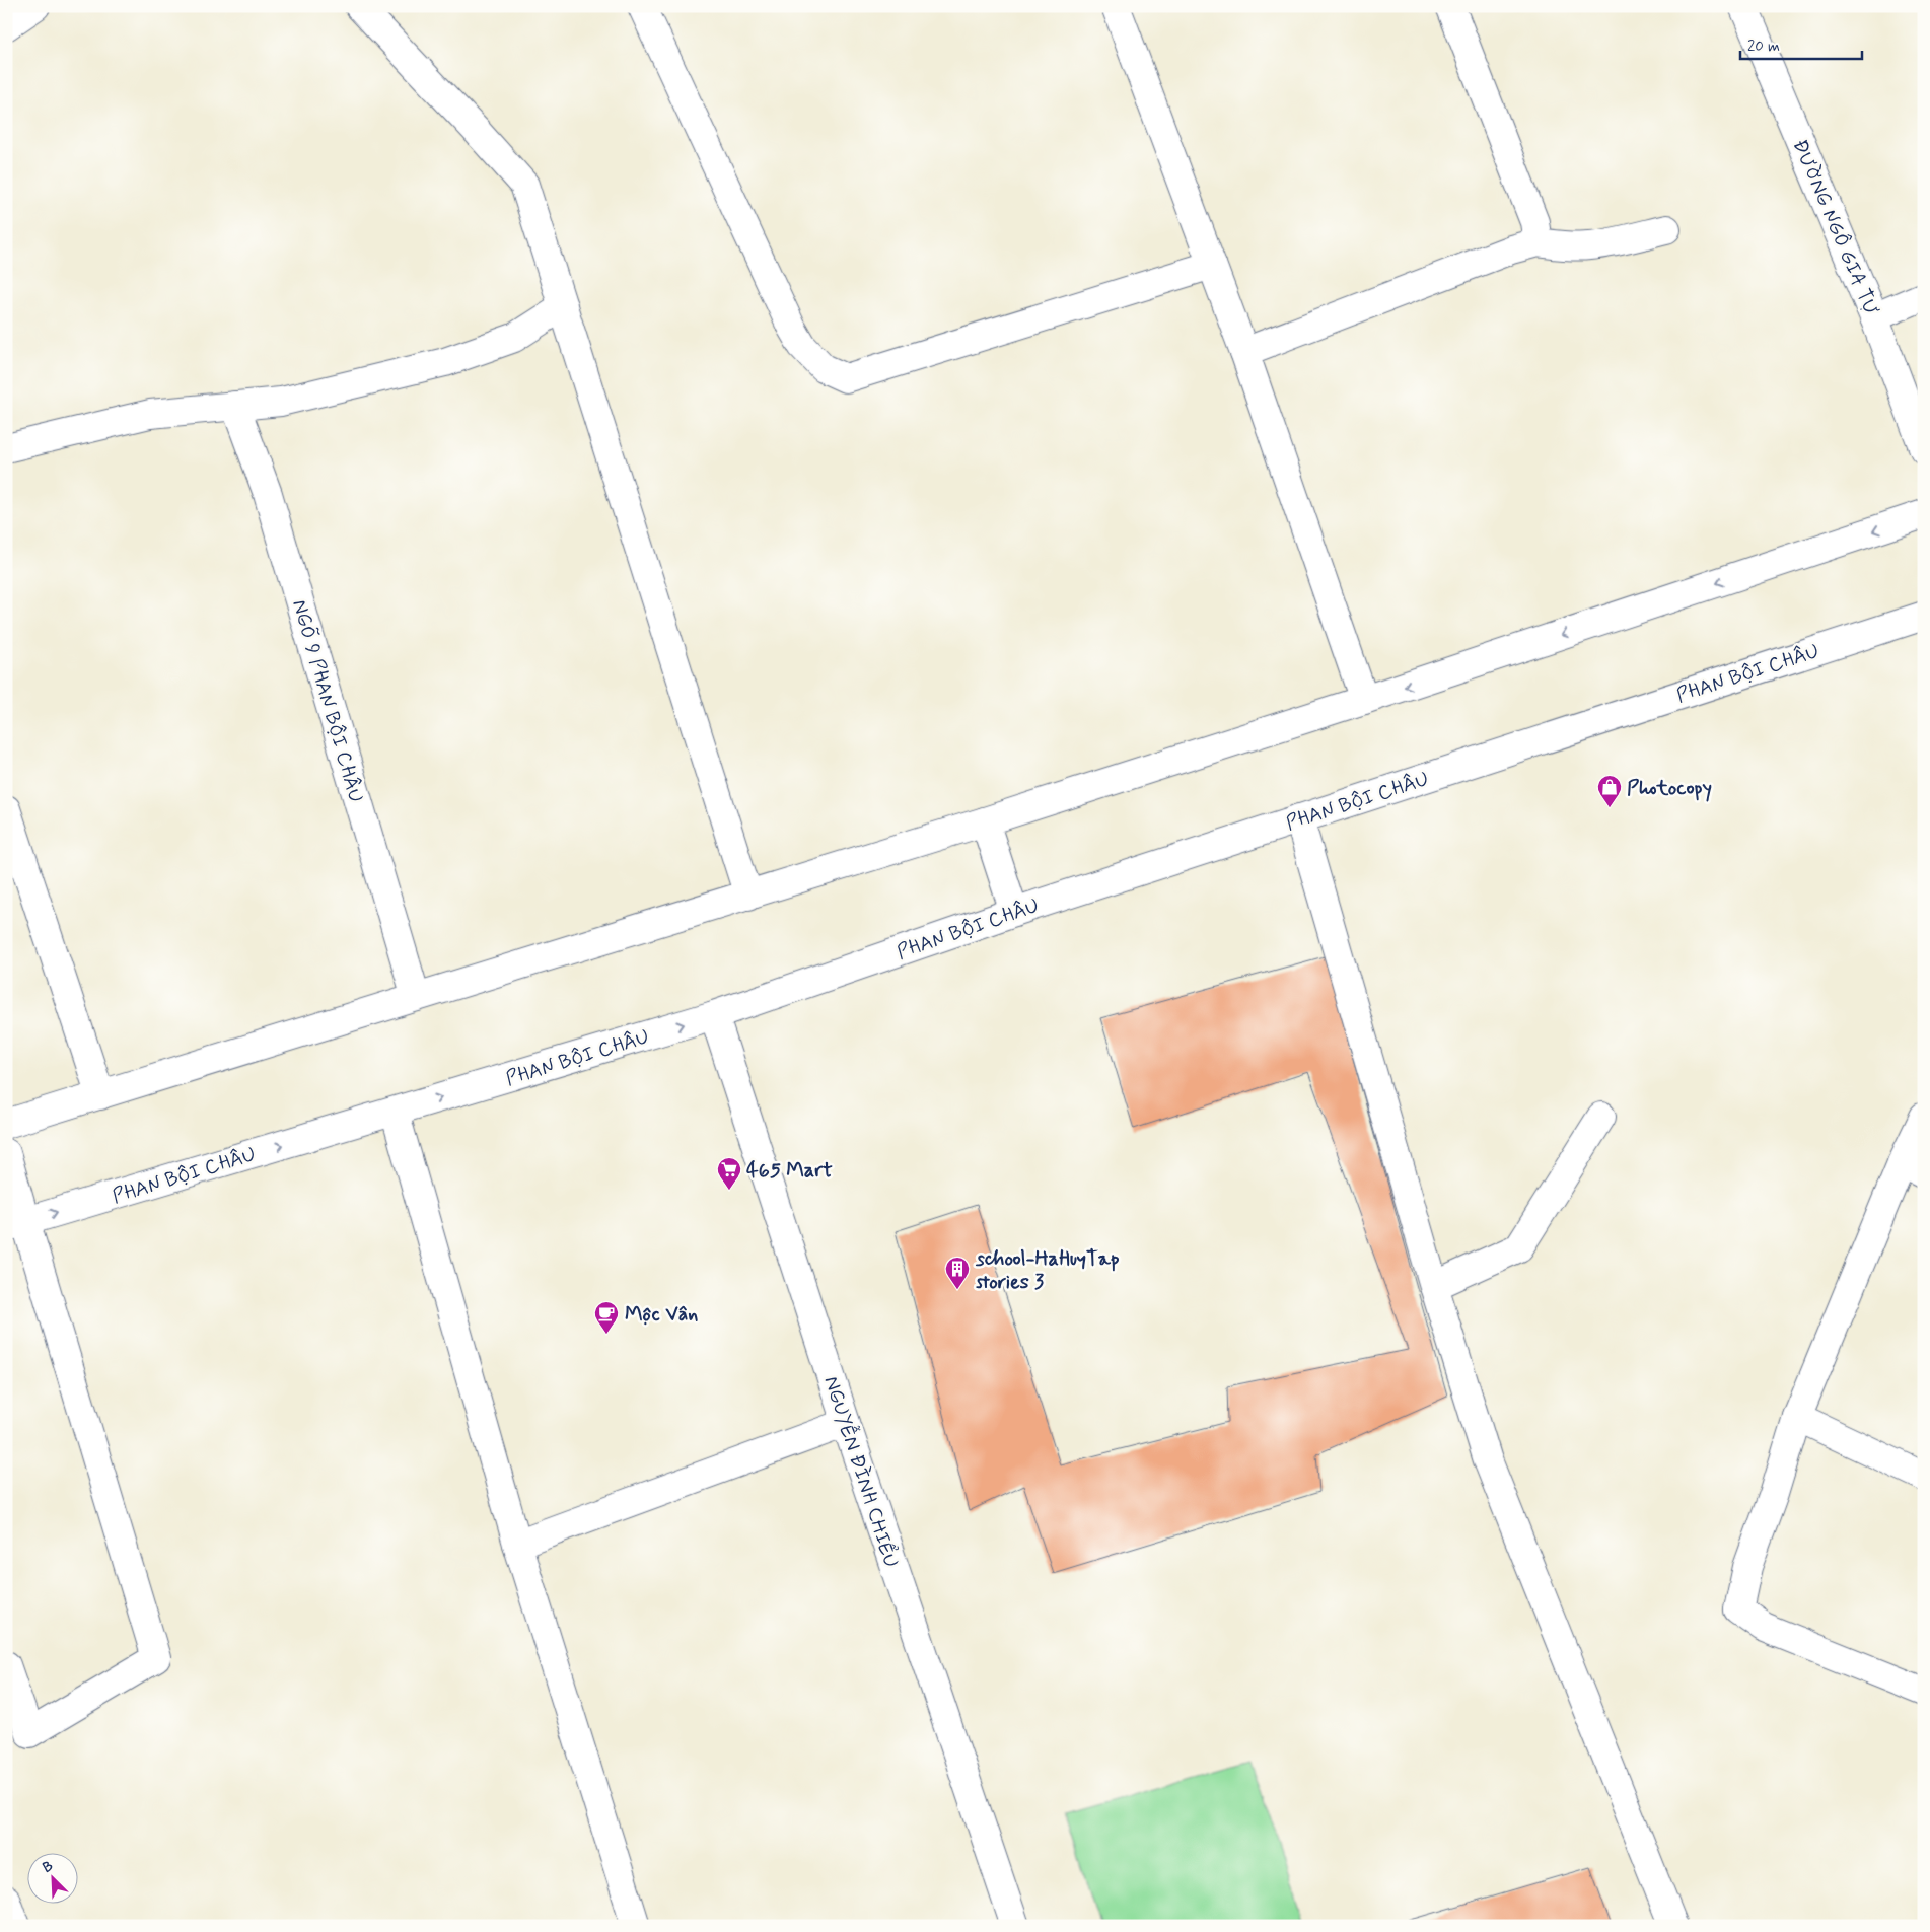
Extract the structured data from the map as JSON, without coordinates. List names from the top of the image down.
{
  "streets": {
    "street": [
      "ĐƯỜNG NGÔ GIA TỰ",
      "PHAN BỘI CHÂU",
      "NGÕ 9 PHAN BỘI CHÂU",
      "NGUYỄN ĐÌNH CHIỂU"
    ]
  },
  "crossings": [
    ["PHAN BỘI CHÂU", "NGUYỄN ĐÌNH CHIỂU"]
  ],
  "places": {
    "shop": ["Photocopy"],
    "supermarket": ["465 Mart"],
    "building": ["school-HaHuyTap stories 3"],
    "cafe": ["Mộc Vân"]
  },
  "scale_bar": "20 m",
  "north": "top left"
}
